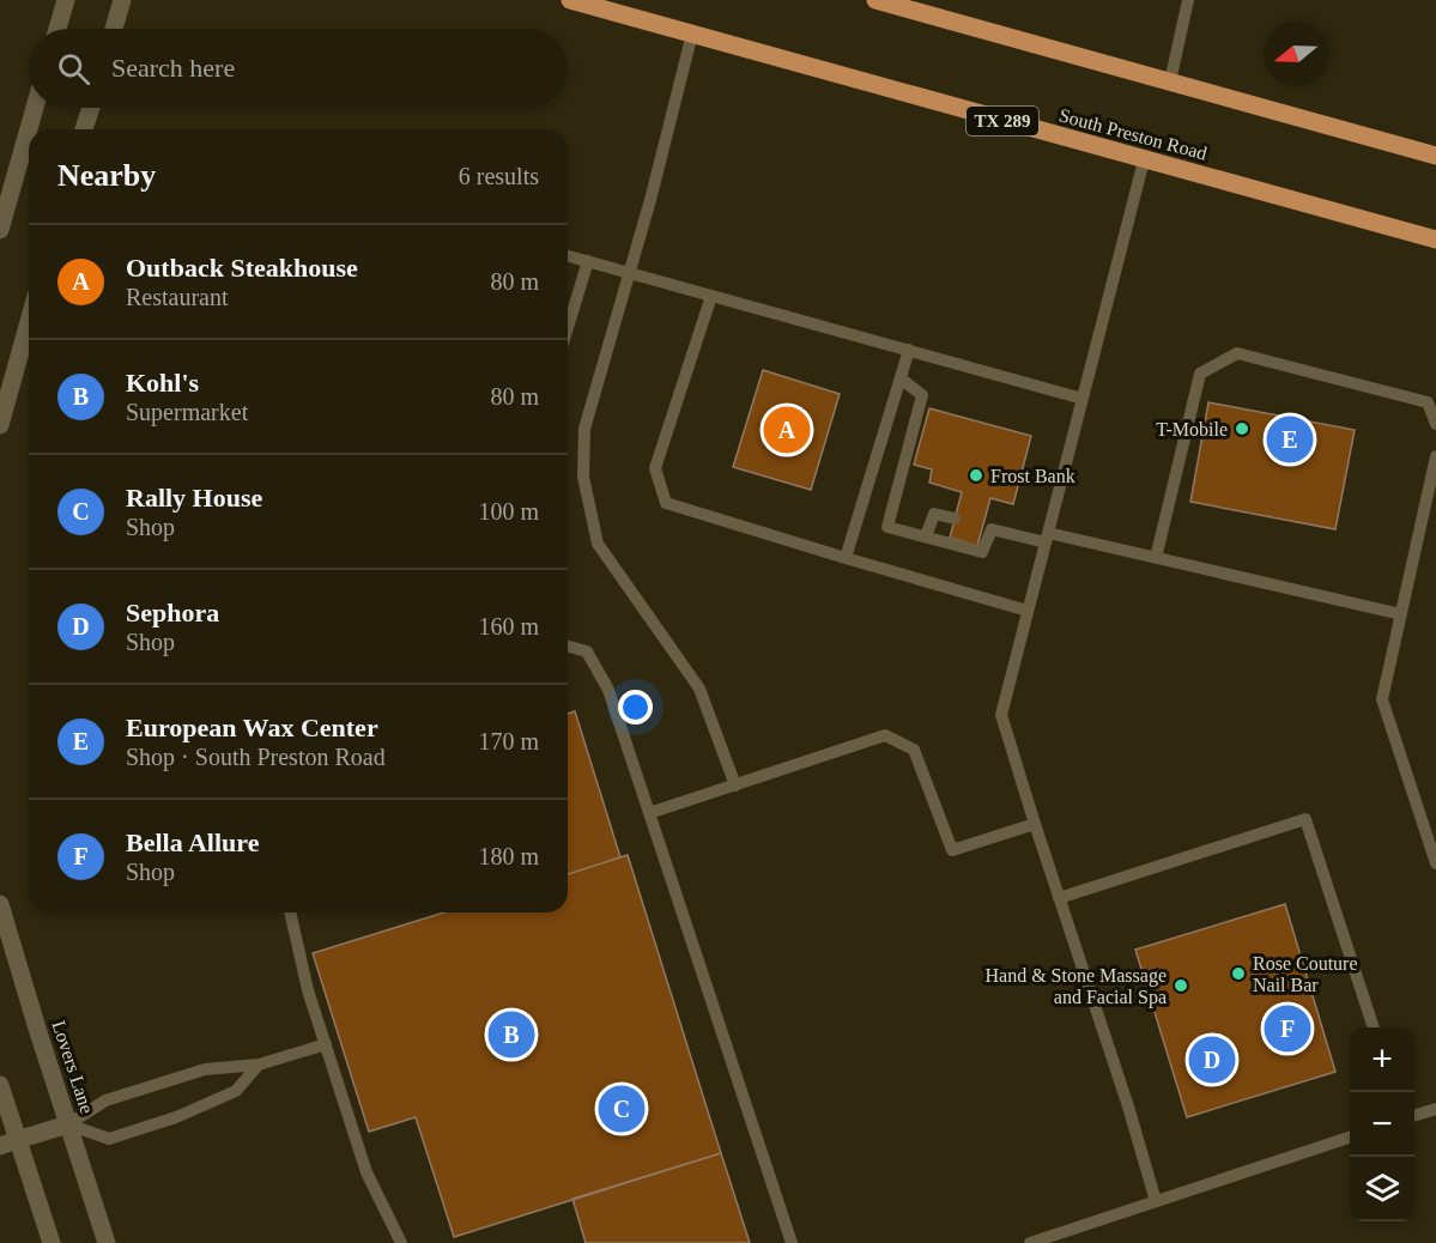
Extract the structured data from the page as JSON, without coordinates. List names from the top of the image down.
{
  "streets": {
    "main road": ["TX 289", "South Preston Road"],
    "street": ["Lovers Lane"]
  },
  "places": [
    "T-Mobile",
    "Frost Bank",
    "Rose Couture Nail Bar",
    "Hand & Stone Massage and Facial Spa"
  ],
  "north": "left",
  "page": {
    "search": "Search here",
    "heading": ["Nearby", "6 results"],
    "list": [
      {
        "mark": "A",
        "name": "Outback Steakhouse",
        "note": "Restaurant",
        "value": "80 m"
      },
      {
        "mark": "B",
        "name": "Kohl's",
        "note": "Supermarket",
        "value": "80 m"
      },
      {
        "mark": "C",
        "name": "Rally House",
        "note": "Shop",
        "value": "100 m"
      },
      {
        "mark": "D",
        "name": "Sephora",
        "note": "Shop",
        "value": "160 m"
      },
      {
        "mark": "E",
        "name": "European Wax Center",
        "note": "Shop · South Preston Road",
        "value": "170 m"
      },
      {
        "mark": "F",
        "name": "Bella Allure",
        "note": "Shop",
        "value": "180 m"
      }
    ],
    "pins": [
      "A",
      "E",
      "F",
      "B",
      "D",
      "C"
    ],
    "map_buttons": ["+", "−"]
  }
}
